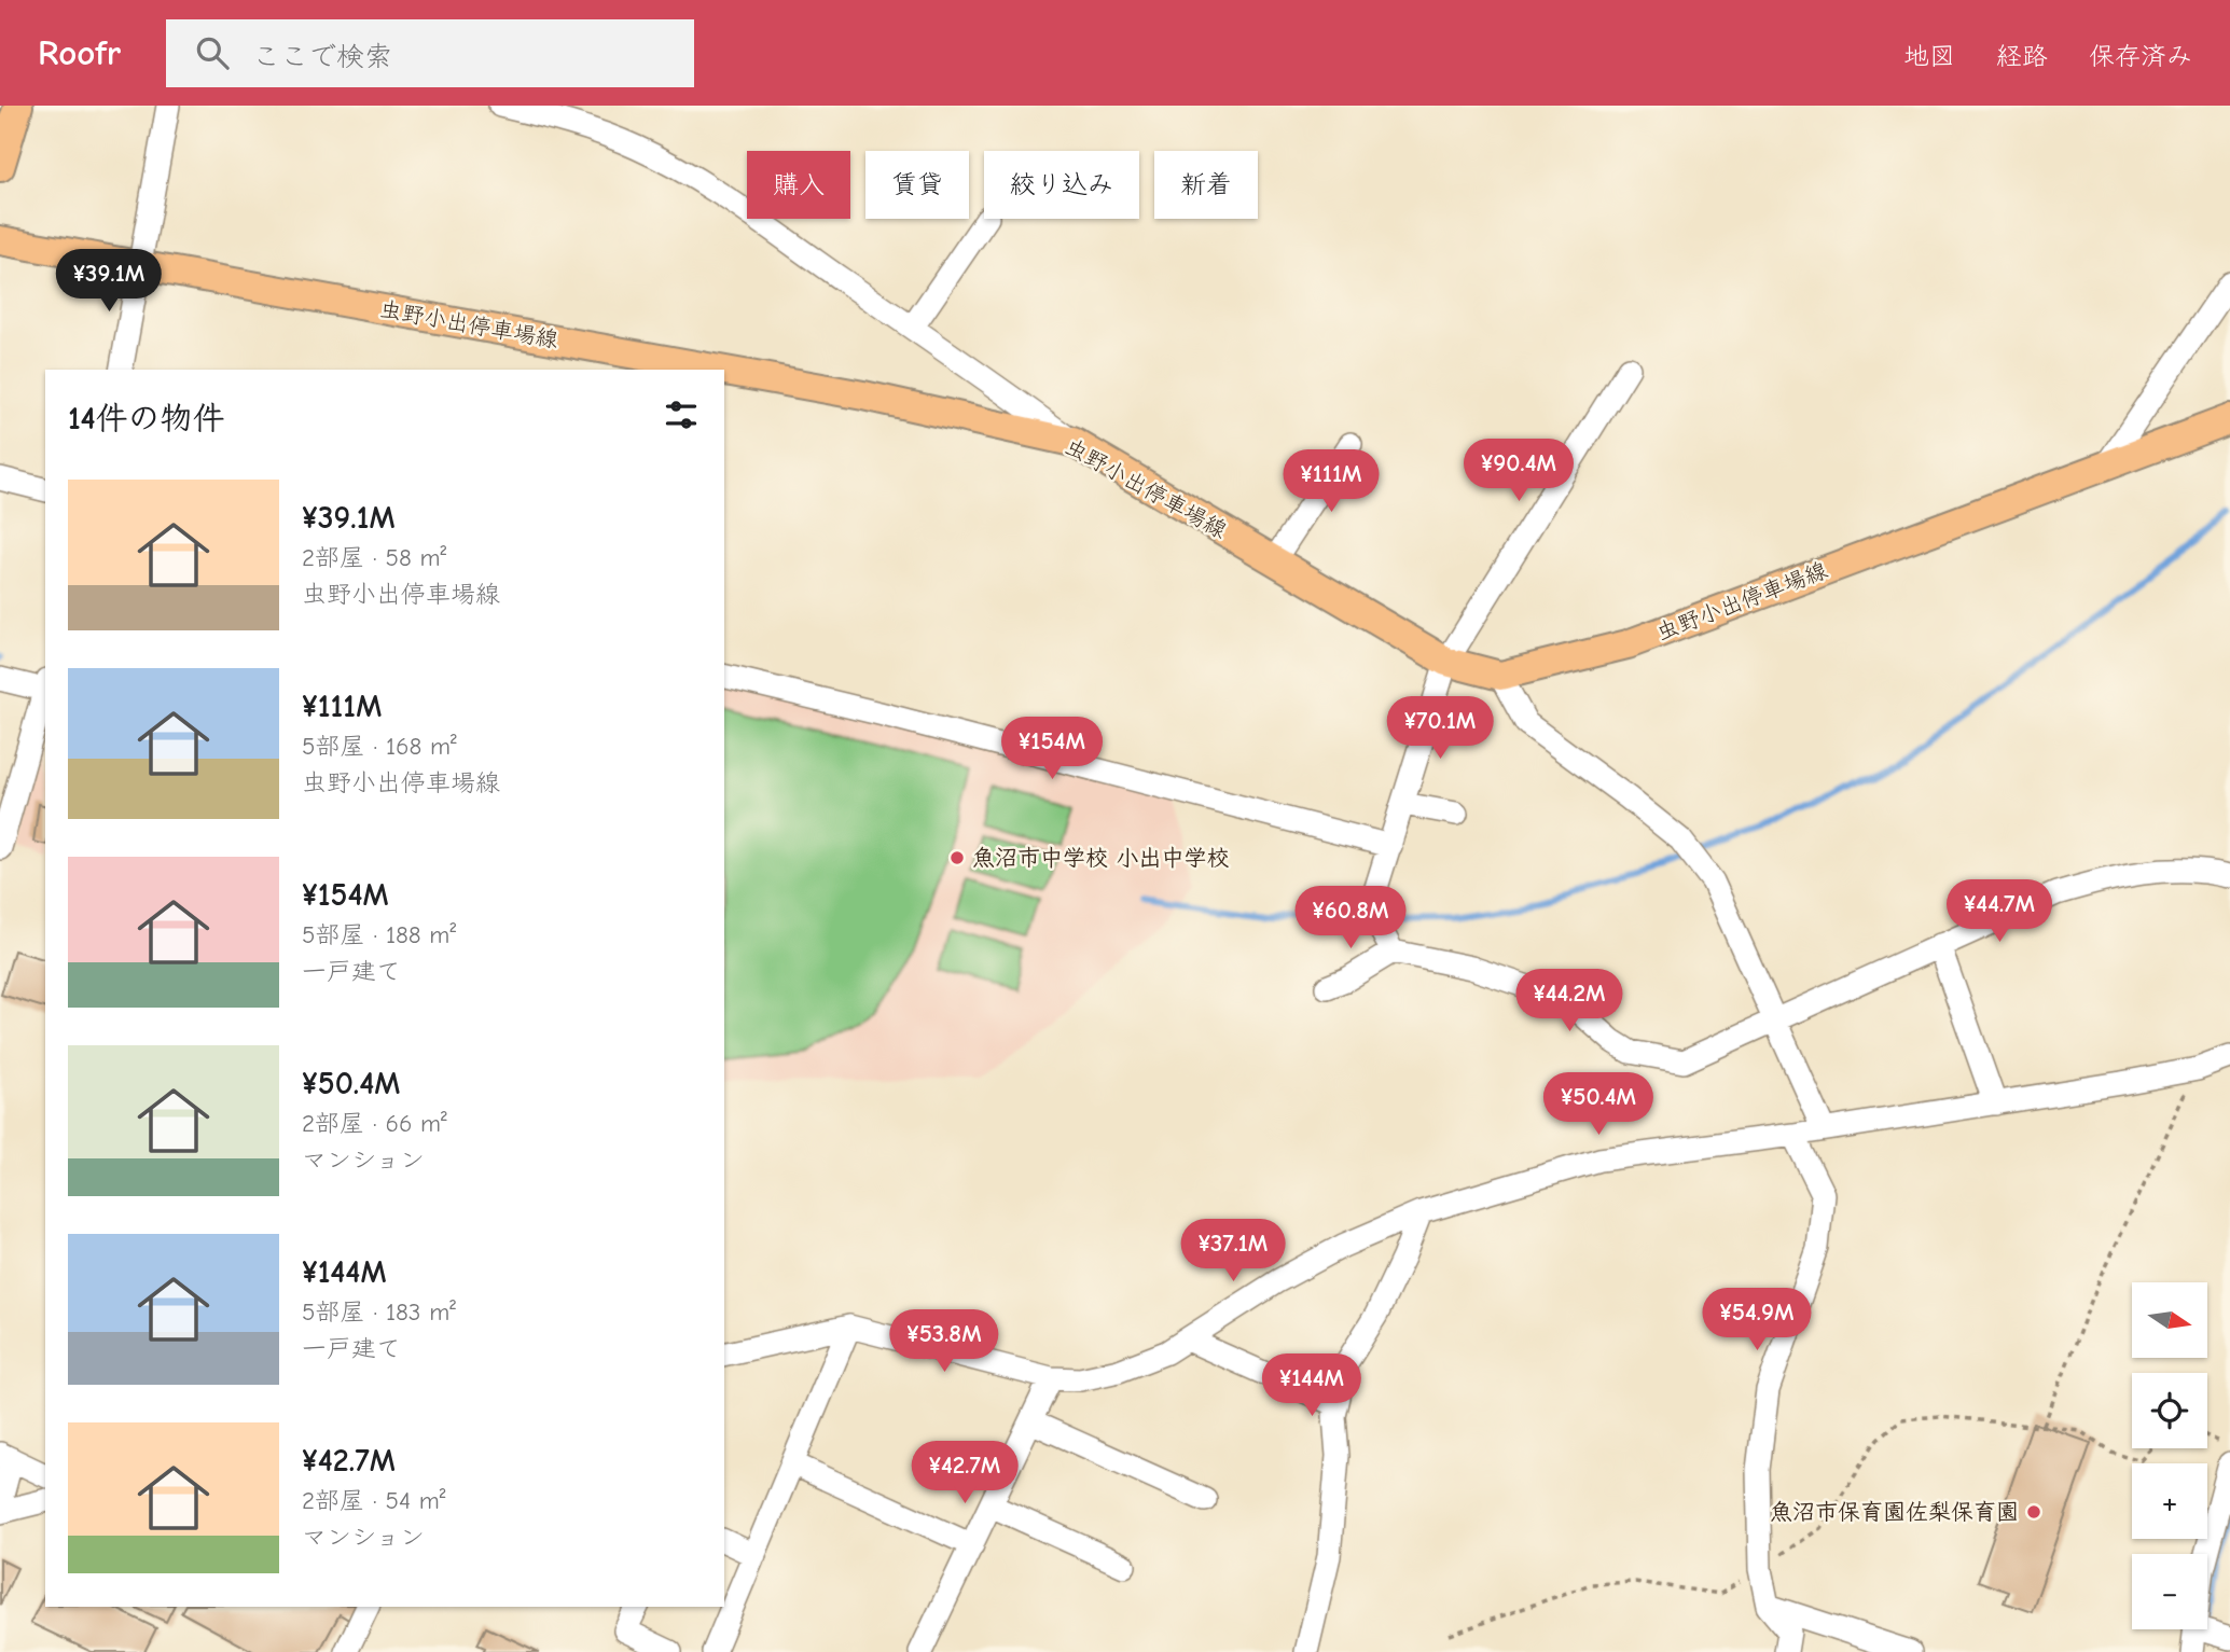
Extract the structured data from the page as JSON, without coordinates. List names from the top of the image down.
{
  "streets": {
    "main road": ["虫野小出停車場線"]
  },
  "places": ["魚沼市中学校 小出中学校", "魚沼市保育園佐梨保育園"],
  "north": "right",
  "page": {
    "header": "Roofr",
    "search": "ここで検索",
    "nav": ["地図", "経路", "保存済み"],
    "chip": [
      "購入",
      "賃貸",
      "絞り込み",
      "新着"
    ],
    "price": [
      "¥39.1M",
      "¥90.4M",
      "¥111M",
      "¥70.1M",
      "¥154M",
      "¥44.7M",
      "¥60.8M",
      "¥44.2M",
      "¥50.4M",
      "¥37.1M",
      "¥54.9M",
      "¥53.8M",
      "¥144M",
      "¥42.7M"
    ],
    "heading": "14件の物件",
    "list": [
      {
        "name": "¥39.1M",
        "note": "2部屋 · 58 m² · 虫野小出停車場線"
      },
      {
        "name": "¥111M",
        "note": "5部屋 · 168 m² · 虫野小出停車場線"
      },
      {
        "name": "¥154M",
        "note": "5部屋 · 188 m² · 一戸建て"
      },
      {
        "name": "¥50.4M",
        "note": "2部屋 · 66 m² · マンション"
      },
      {
        "name": "¥144M",
        "note": "5部屋 · 183 m² · 一戸建て"
      },
      {
        "name": "¥42.7M",
        "note": "2部屋 · 54 m² · マンション"
      }
    ],
    "map_buttons": ["+", "−"]
  }
}
